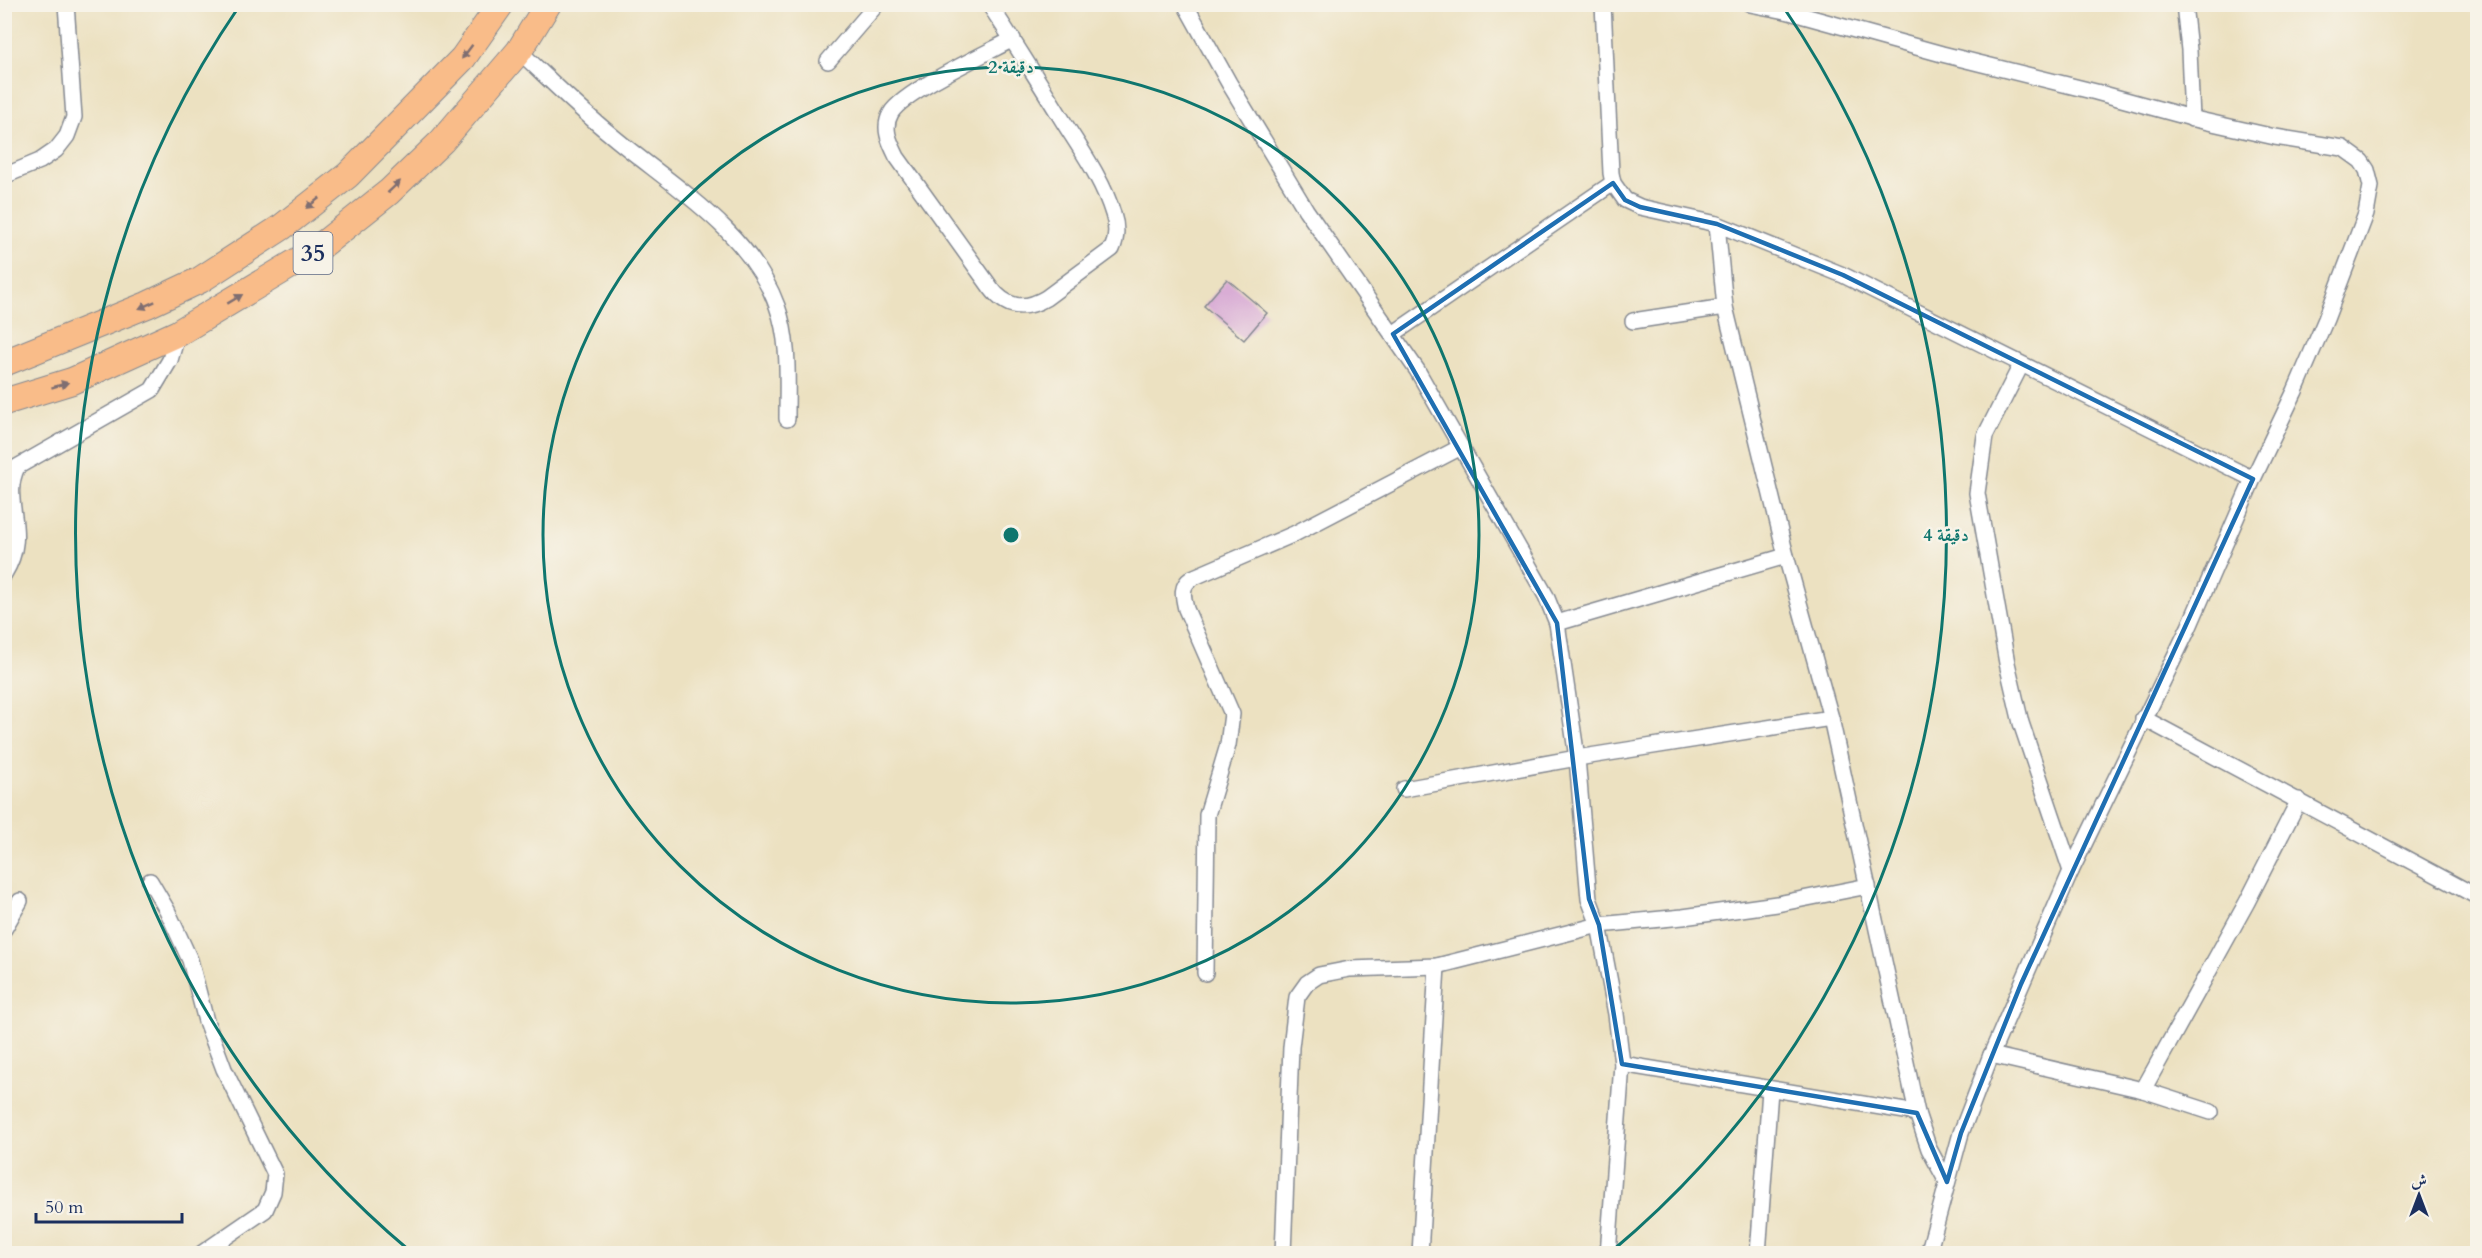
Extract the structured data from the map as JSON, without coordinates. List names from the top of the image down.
{
  "streets": {
    "highway": ["35"]
  },
  "scale_bar": "50 m",
  "north": "top",
  "rings": ["2 دقيقة", "4 دقيقة"]
}
